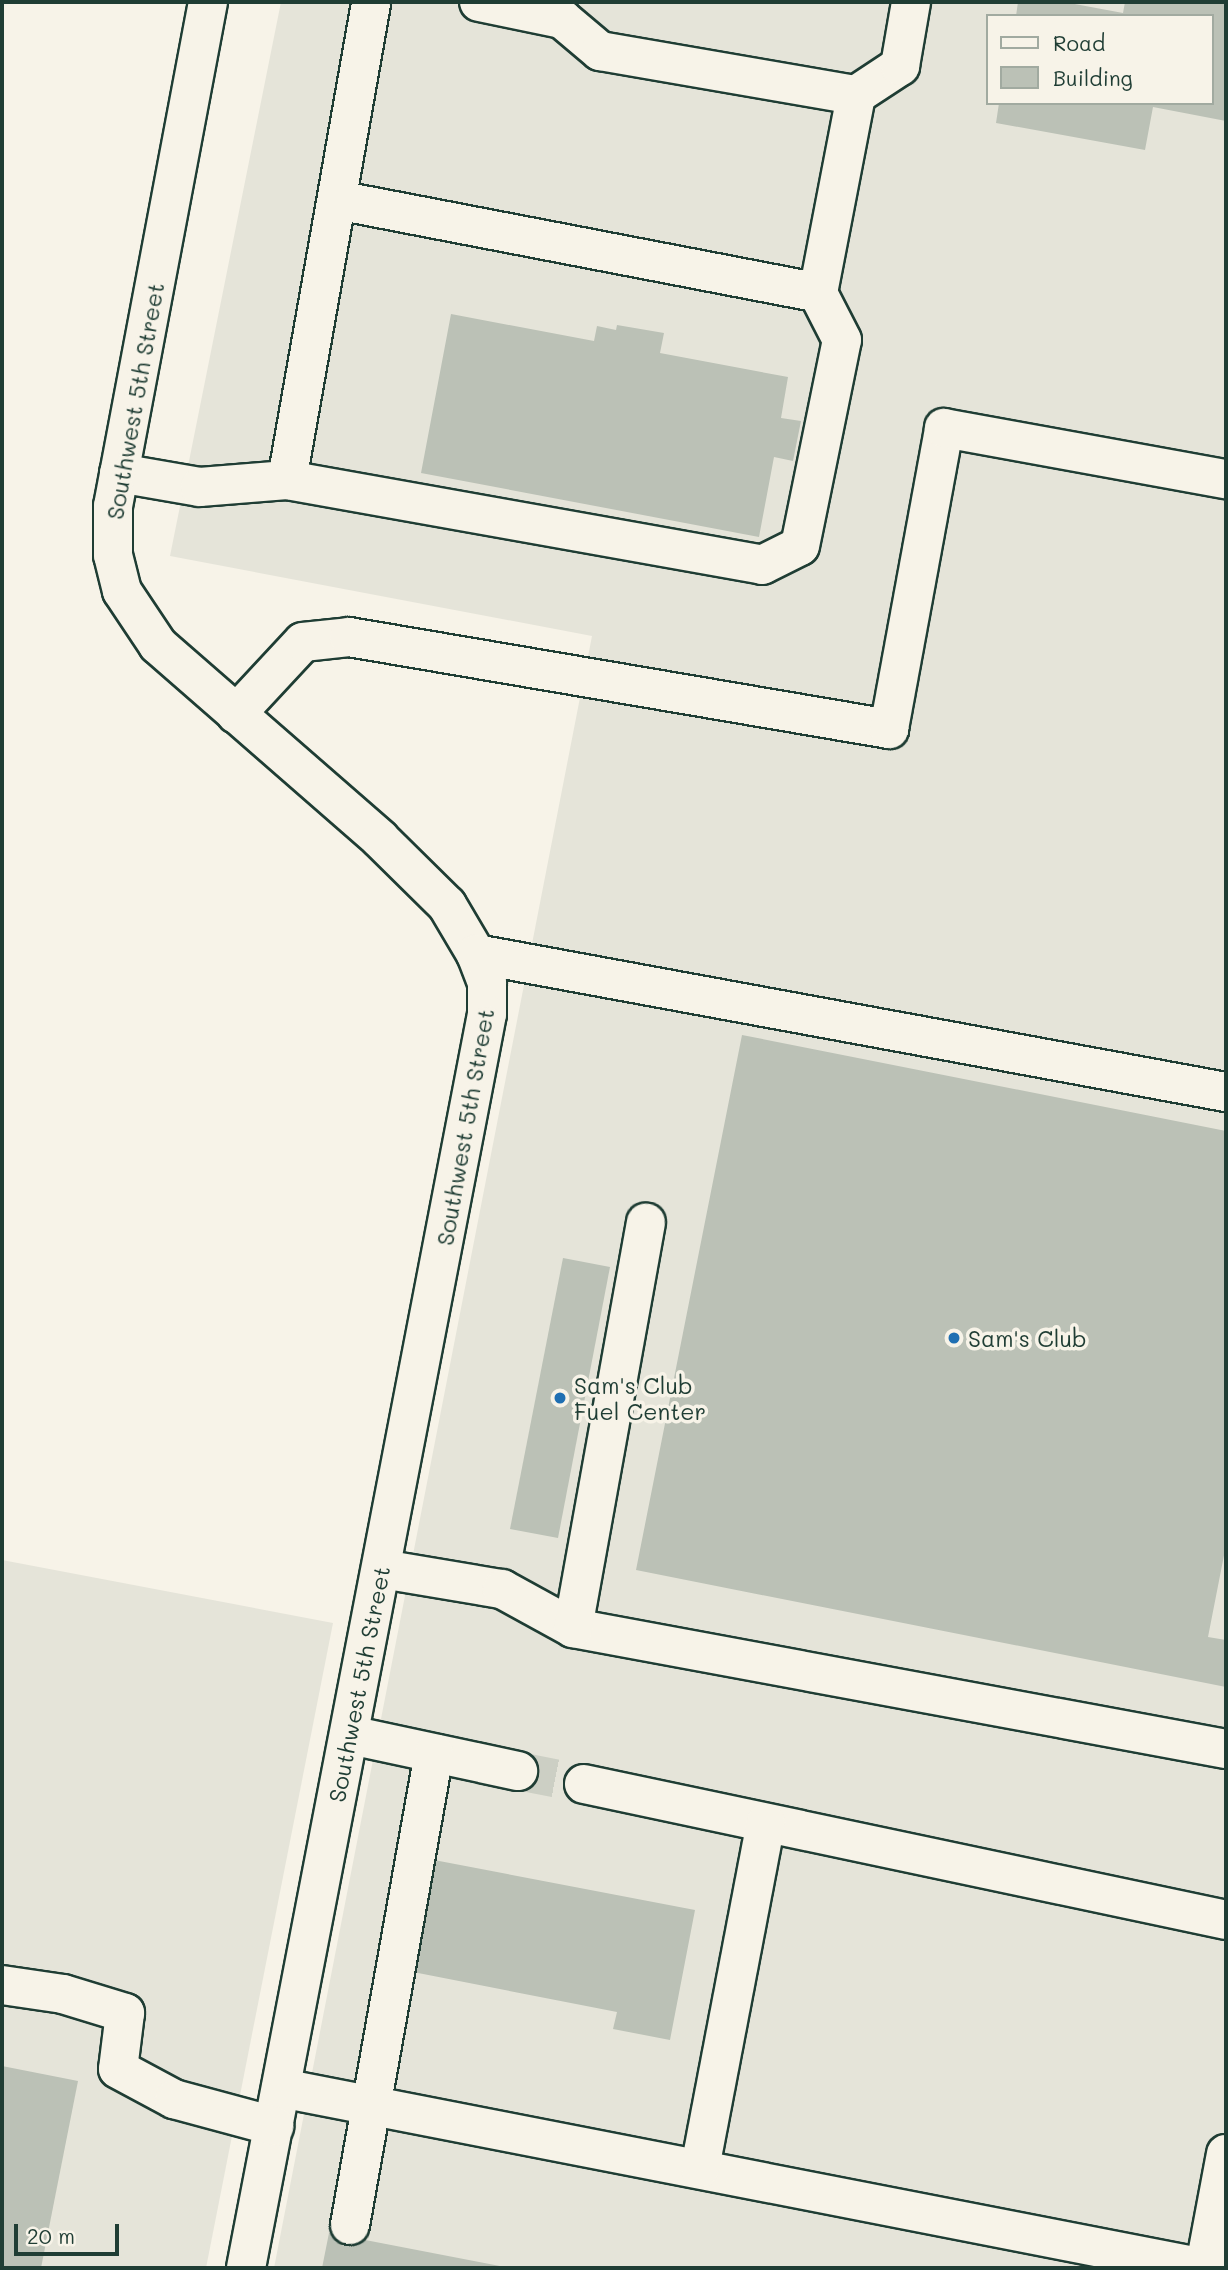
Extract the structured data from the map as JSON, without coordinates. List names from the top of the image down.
{
  "streets": {
    "street": ["Southwest 5th Street"]
  },
  "places": ["Sam's Club", "Sam's Club Fuel Center"],
  "legend": ["Road", "Building"],
  "scale_bar": "20 m"
}
